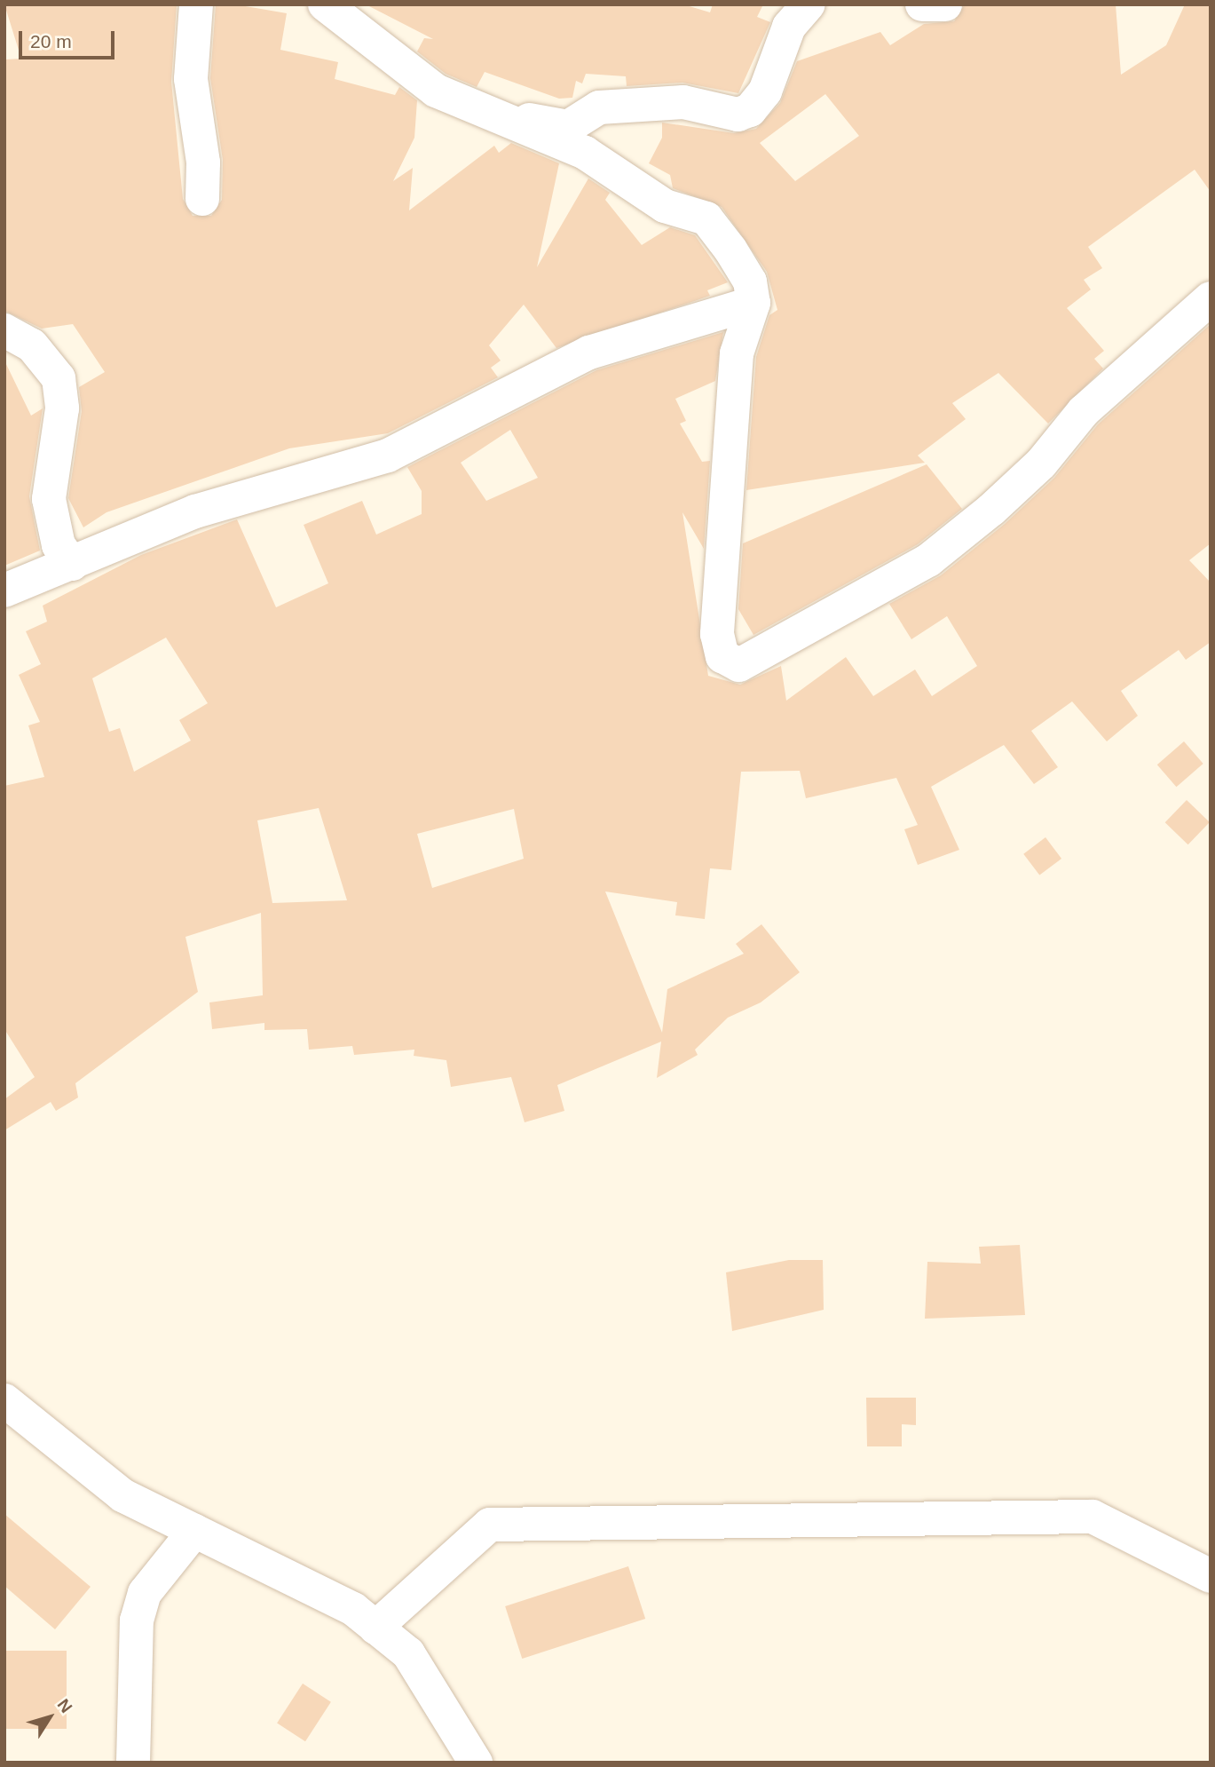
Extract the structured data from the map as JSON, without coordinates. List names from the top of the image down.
{
  "scale_bar": "20 m",
  "north": "top right"
}
